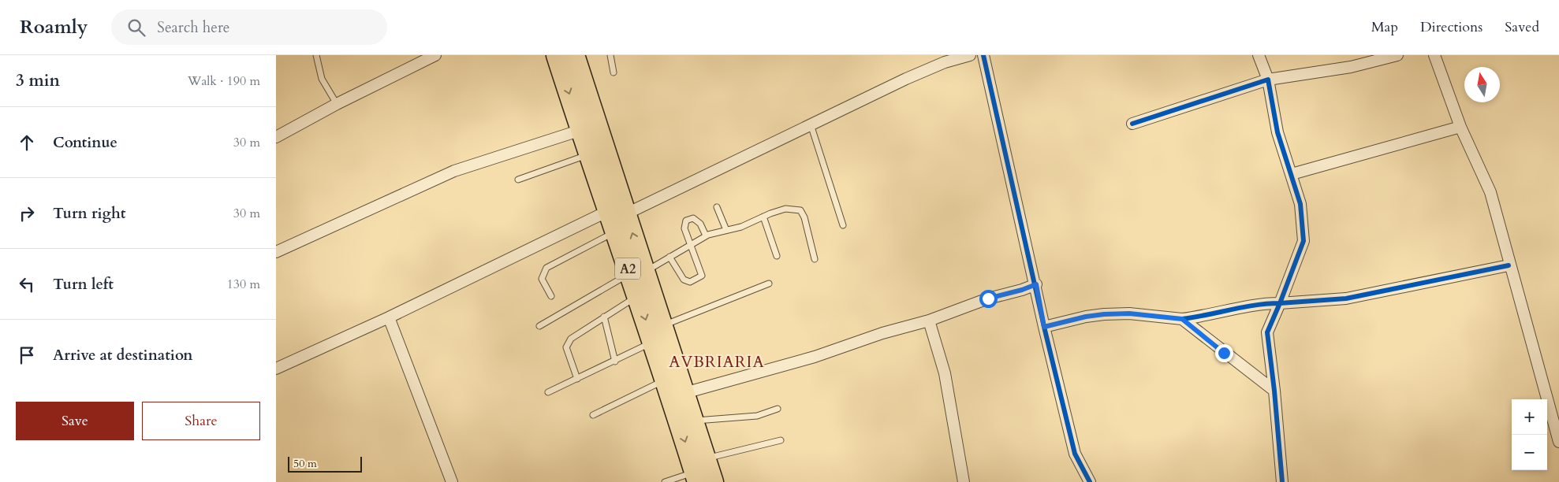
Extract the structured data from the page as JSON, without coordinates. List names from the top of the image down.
{
  "streets": {
    "highway": ["A2"]
  },
  "districts": ["AVBRIARIA"],
  "scale_bar": "50 m",
  "north": "top",
  "page": {
    "header": "Roamly",
    "search": "Search here",
    "nav": ["Map", "Directions", "Saved"],
    "heading": ["3 min", "Walk · 190 m"],
    "list": [
      ["Continue", "30 m"],
      ["Turn right", "30 m"],
      ["Turn left", "130 m"],
      "Arrive at destination"
    ],
    "buttons": ["Save", "Share"],
    "map_buttons": ["+", "−"],
    "scale": "50 m"
  }
}
